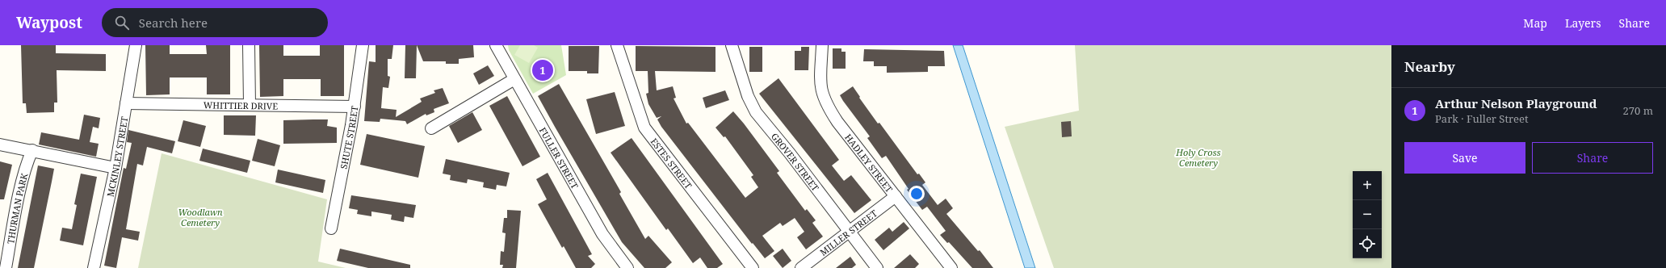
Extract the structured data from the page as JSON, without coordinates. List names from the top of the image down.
{
  "streets": {
    "street": [
      "WHITTIER DRIVE",
      "SHUTE STREET",
      "MCKINLEY STREET",
      "FULLER STREET",
      "GROVER STREET",
      "HADLEY STREET",
      "ESTES STREET",
      "THURMAN PARK",
      "MILLER STREET"
    ]
  },
  "crossings": [
    ["WHITTIER DRIVE", "SHUTE STREET"],
    ["WHITTIER DRIVE", "MCKINLEY STREET"],
    ["GROVER STREET", "MILLER STREET"],
    ["HADLEY STREET", "MILLER STREET"]
  ],
  "parks": ["Holy Cross Cemetery", "Woodlawn Cemetery"],
  "page": {
    "header": "Waypost",
    "search": "Search here",
    "nav": ["Map", "Layers", "Share"],
    "heading": "Nearby",
    "pins": "1",
    "list": [
      {
        "mark": "1",
        "name": "Arthur Nelson Playground",
        "note": "Park · Fuller Street",
        "value": "270 m"
      }
    ],
    "buttons": ["Save", "Share"],
    "map_buttons": ["+", "−"]
  }
}
